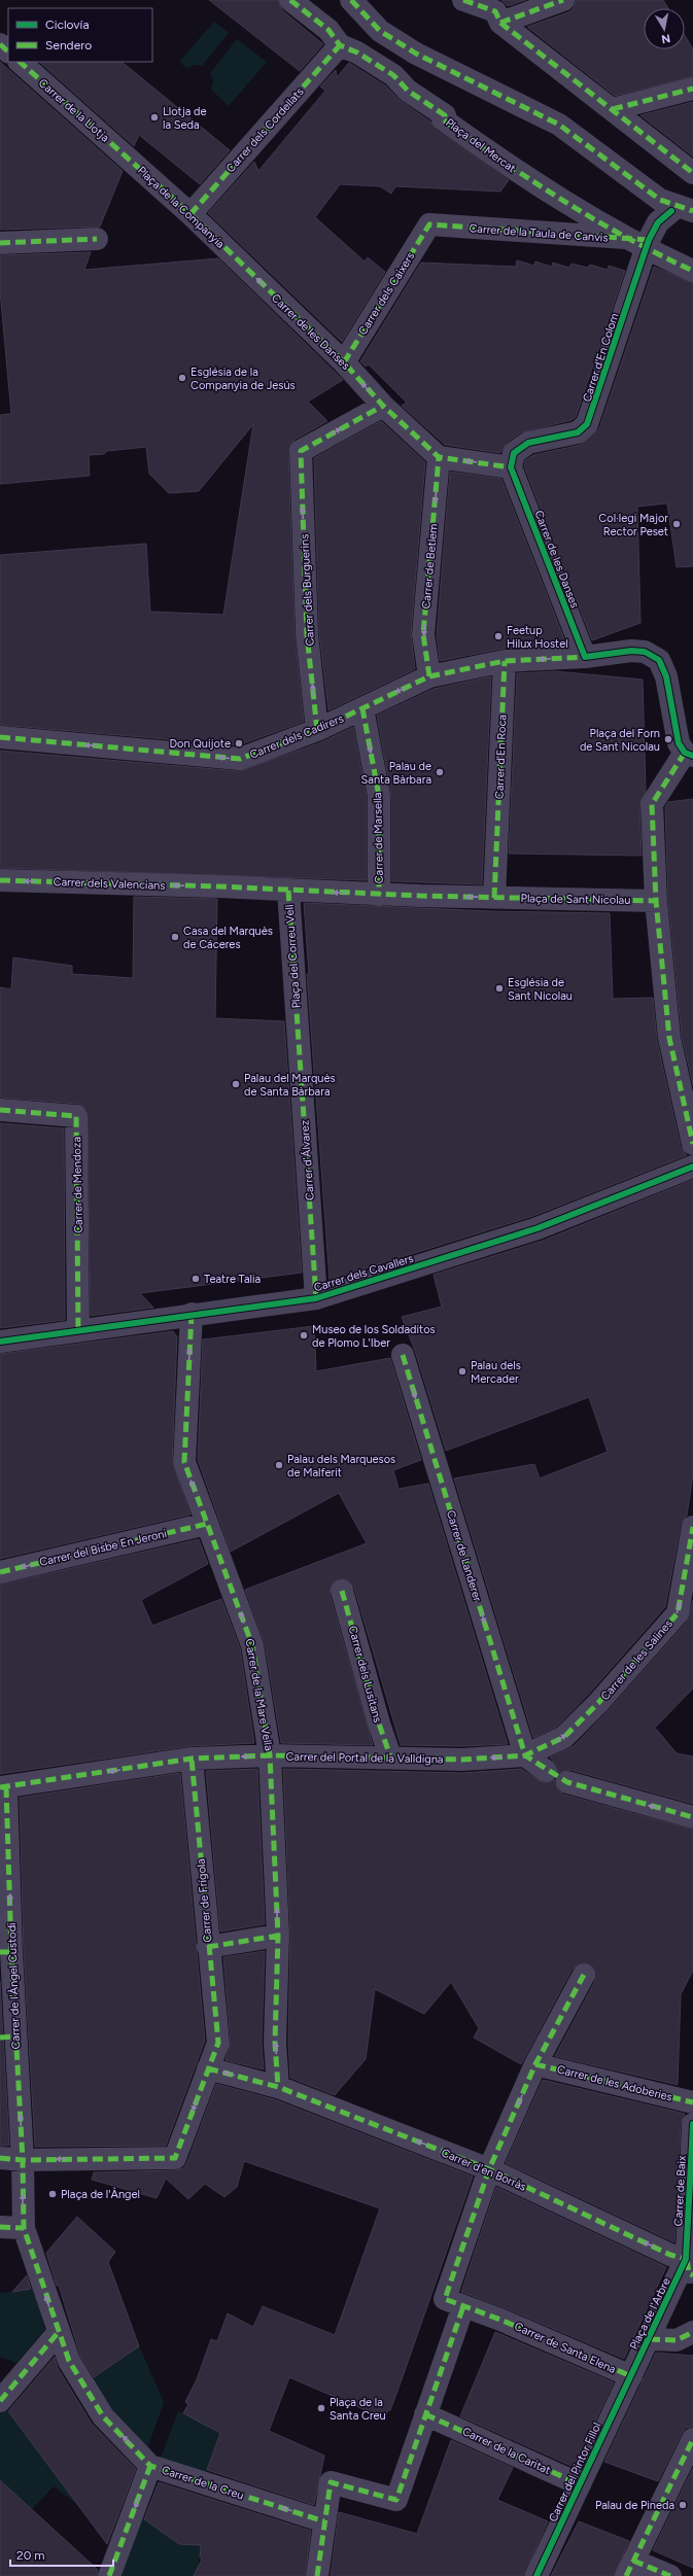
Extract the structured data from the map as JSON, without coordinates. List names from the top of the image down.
{
  "streets": {
    "street": [
      "Carrer de la Llotja",
      "Carrer dels Cordellats",
      "Plaça del Mercat",
      "Plaça de la Companyia",
      "Carrer de la Taula de Canvis",
      "Carrer dels Caixers",
      "Carrer de les Danses",
      "Carrer d'En Colom",
      "Carrer de Betlem",
      "Carrer dels Burguerins",
      "Carrer dels Cadirers",
      "Carrer d'En Roca",
      "Carrer de Marsella",
      "Carrer dels Valencians",
      "Plaça de Sant Nicolau",
      "Plaça del Correu Vell",
      "Carrer d'Álvarez",
      "Carrer de Mendoza",
      "Carrer dels Cavallers",
      "Carrer del Bisbe En Jeroni",
      "Carrer de Landerer",
      "Carrer de les Salines",
      "Carrer dels Lusitans",
      "Carrer de la Mare Vella",
      "Carrer del Portal de la Valldigna",
      "Carrer de Frígola",
      "Carrer de l'Àngel Custodi",
      "Carrer de les Adoberies",
      "Carrer d'en Borràs",
      "Carrer de Baix",
      "Plaça de l'Arbre",
      "Carrer de Santa Elena",
      "Carrer de la Caritat",
      "Carrer del Pintor Fillol",
      "Carrer de la Creu"
    ]
  },
  "crossings": [
    ["Carrer de la Llotja", "Plaça de la Companyia"],
    ["Carrer dels Cordellats", "Plaça del Mercat"],
    ["Carrer dels Cordellats", "Plaça de la Companyia"],
    ["Plaça del Mercat", "Carrer de la Taula de Canvis"],
    ["Plaça del Mercat", "Carrer d'En Colom"],
    ["Plaça de la Companyia", "Carrer de les Danses"],
    ["Carrer de la Taula de Canvis", "Carrer dels Caixers"],
    ["Carrer de la Taula de Canvis", "Carrer d'En Colom"],
    ["Carrer dels Caixers", "Carrer de les Danses"],
    ["Carrer de les Danses", "Carrer d'En Colom"],
    ["Carrer de les Danses", "Carrer de Betlem"],
    ["Carrer de les Danses", "Carrer dels Burguerins"],
    ["Carrer de les Danses", "Carrer dels Cadirers"],
    ["Carrer de Betlem", "Carrer dels Cadirers"],
    ["Carrer dels Burguerins", "Carrer dels Cadirers"],
    ["Carrer dels Cadirers", "Carrer d'En Roca"],
    ["Carrer dels Cadirers", "Carrer de Marsella"],
    ["Carrer d'En Roca", "Plaça de Sant Nicolau"],
    ["Carrer de Marsella", "Plaça de Sant Nicolau"],
    ["Carrer de Marsella", "Plaça del Correu Vell"],
    ["Carrer dels Valencians", "Plaça del Correu Vell"],
    ["Plaça de Sant Nicolau", "Plaça del Correu Vell"],
    ["Plaça del Correu Vell", "Carrer d'Álvarez"],
    ["Carrer d'Álvarez", "Carrer dels Cavallers"],
    ["Carrer de Mendoza", "Carrer dels Cavallers"],
    ["Carrer dels Cavallers", "Carrer de la Mare Vella"],
    ["Carrer del Bisbe En Jeroni", "Carrer de la Mare Vella"],
    ["Carrer de Landerer", "Carrer de les Salines"],
    ["Carrer de Landerer", "Carrer del Portal de la Valldigna"],
    ["Carrer de les Salines", "Carrer del Portal de la Valldigna"],
    ["Carrer dels Lusitans", "Carrer del Portal de la Valldigna"],
    ["Carrer de la Mare Vella", "Carrer del Portal de la Valldigna"],
    ["Carrer de la Mare Vella", "Carrer d'en Borràs"],
    ["Carrer del Portal de la Valldigna", "Carrer de Frígola"],
    ["Carrer del Portal de la Valldigna", "Carrer de l'Àngel Custodi"],
    ["Carrer de Frígola", "Carrer d'en Borràs"],
    ["Carrer d'en Borràs", "Carrer de Baix"],
    ["Carrer d'en Borràs", "Plaça de l'Arbre"],
    ["Carrer de Baix", "Plaça de l'Arbre"],
    ["Plaça de l'Arbre", "Carrer de Santa Elena"],
    ["Plaça de l'Arbre", "Carrer del Pintor Fillol"],
    ["Carrer de Santa Elena", "Carrer del Pintor Fillol"],
    ["Carrer de la Caritat", "Carrer del Pintor Fillol"]
  ],
  "one_way": [
    "Carrer de les Danses",
    "Carrer de Betlem",
    "Carrer dels Burguerins",
    "Carrer dels Cadirers",
    "Carrer de Marsella",
    "Carrer dels Valencians",
    "Plaça de Sant Nicolau",
    "Carrer del Bisbe En Jeroni",
    "Carrer de Landerer",
    "Carrer de les Salines",
    "Carrer de la Mare Vella",
    "Carrer del Portal de la Valldigna",
    "Carrer de l'Àngel Custodi",
    "Carrer d'en Borràs",
    "Carrer de la Creu"
  ],
  "places": [
    "Llotja de la Seda",
    "Església de la Companyia de Jesús",
    "Col·legi Major Rector Peset",
    "Feetup Hilux Hostel",
    "Plaça del Forn de Sant Nicolau",
    "Don Quijote",
    "Palau de Santa Bàrbara",
    "Casa del Marquès de Cáceres",
    "Església de Sant Nicolau",
    "Palau del Marquès de Santa Bàrbara",
    "Teatre Talia",
    "Museo de los Soldaditos de Plomo L'Iber",
    "Palau dels Mercader",
    "Palau dels Marquesos de Malferit",
    "Plaça de l'Àngel",
    "Plaça de la Santa Creu",
    "Palau de Pineda"
  ],
  "legend": ["Ciclovía", "Sendero"],
  "scale_bar": "20 m",
  "north": "bottom"
}
